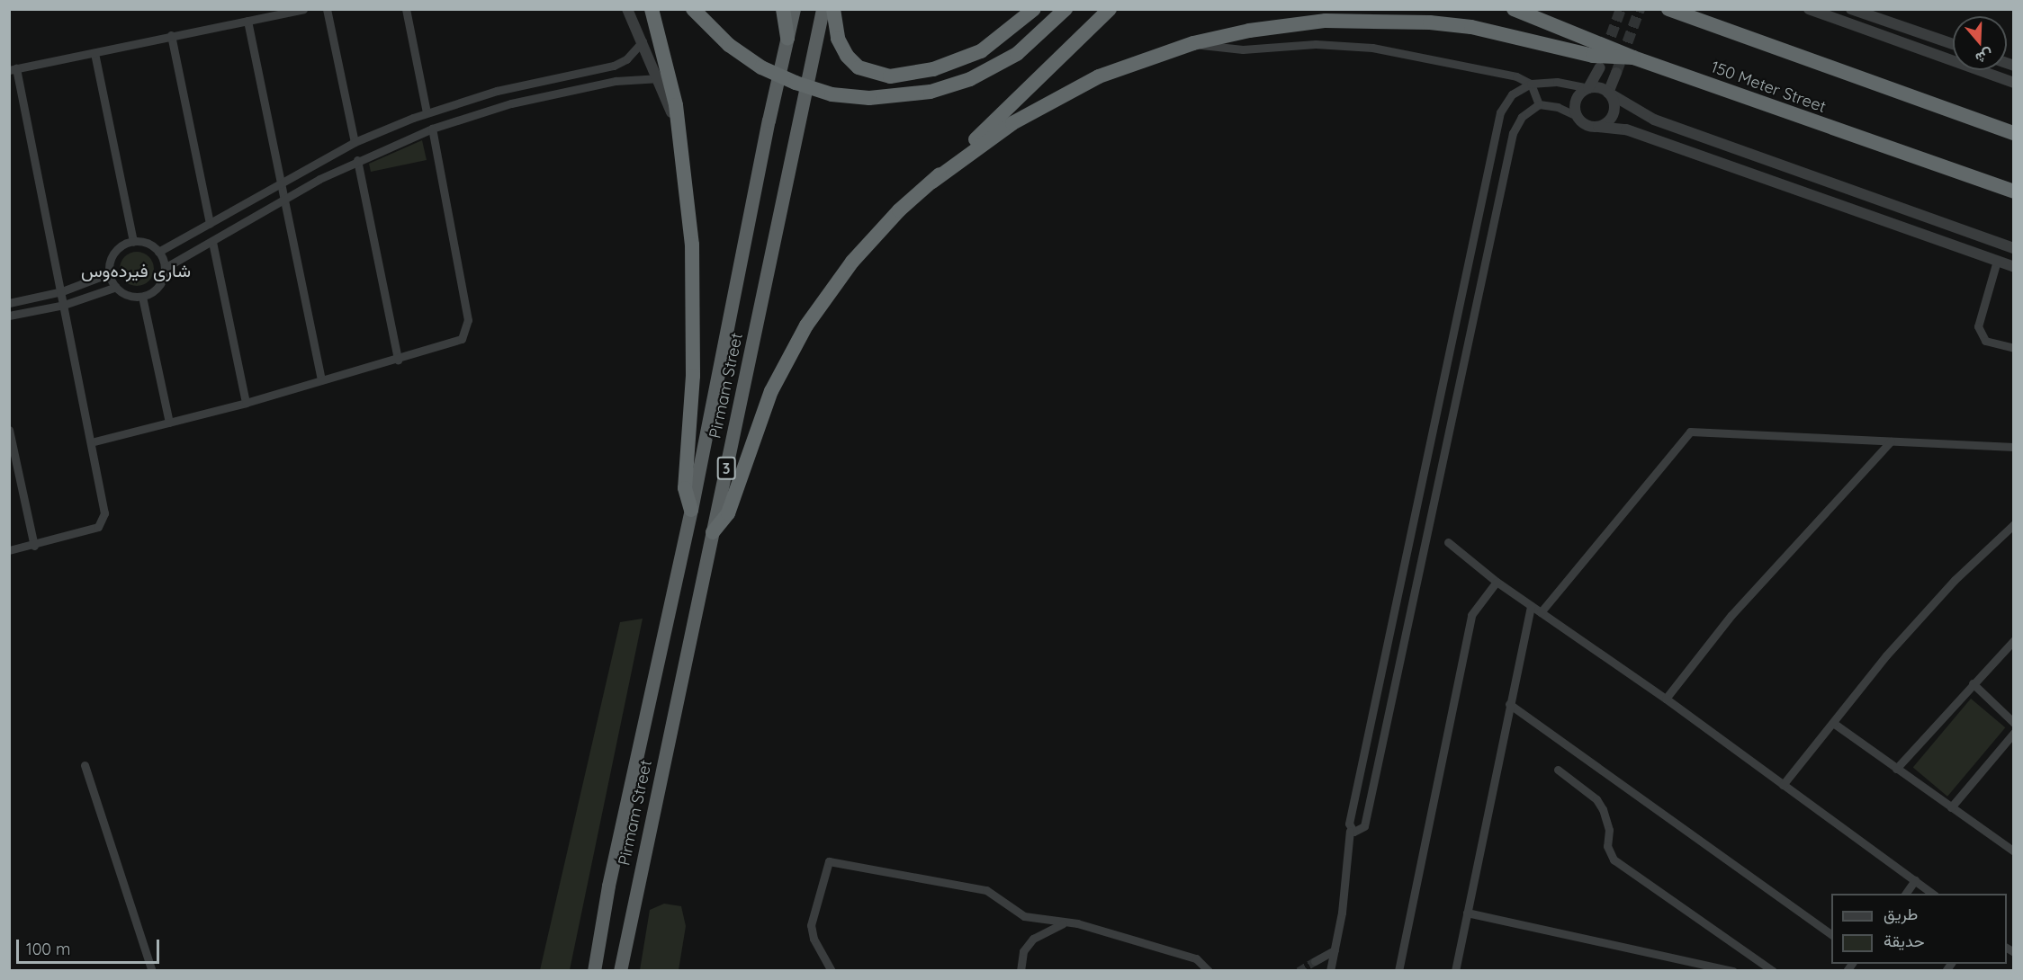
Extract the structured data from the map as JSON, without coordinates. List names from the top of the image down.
{
  "streets": {
    "highway": ["150 Meter Street", "Pirmam Street", "3"]
  },
  "districts": ["شاری فیردەوس"],
  "legend": ["طريق", "حديقة"],
  "scale_bar": "100 m",
  "north": "bottom"
}
